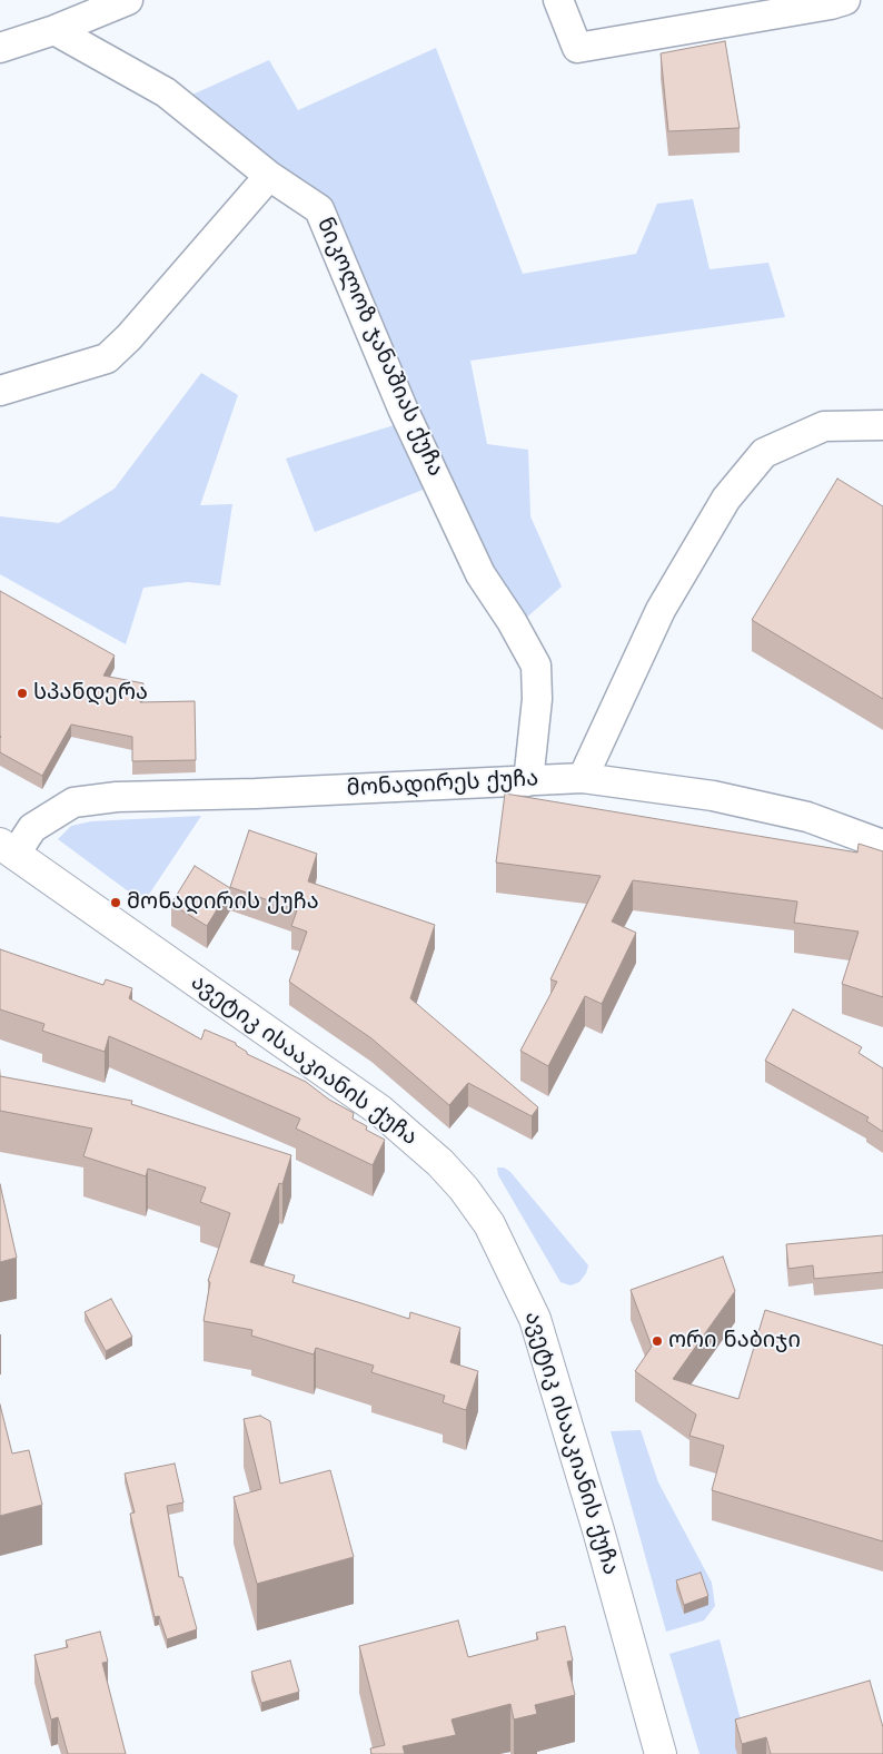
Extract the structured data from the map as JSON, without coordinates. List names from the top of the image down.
{
  "streets": {
    "main road": ["ავეტიკ ისააკიანის ქუჩა"],
    "street": ["ნიკოლოზ ჯანაშიას ქუჩა", "მონადირეს ქუჩა"]
  },
  "crossings": [
    ["ნიკოლოზ ჯანაშიას ქუჩა", "მონადირეს ქუჩა"],
    ["მონადირეს ქუჩა", "ავეტიკ ისააკიანის ქუჩა"]
  ],
  "places": ["სპანდერა", "მონადირის ქუჩა", "ორი ნაბიჯი"]
}
